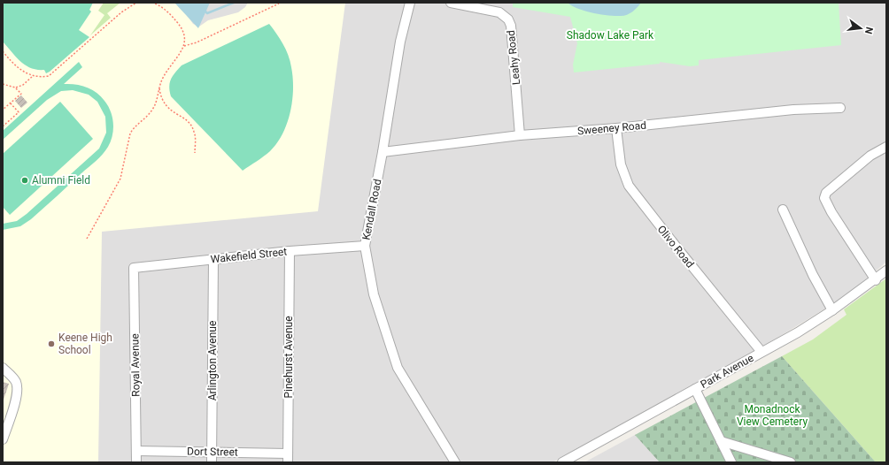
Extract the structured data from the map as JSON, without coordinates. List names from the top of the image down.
{
  "streets": {
    "street": [
      "Leahy Road",
      "Sweeney Road",
      "Kendall Road",
      "Olivo Road",
      "Wakefield Street",
      "Pinehurst Avenue",
      "Arlington Avenue",
      "Royal Avenue",
      "Park Avenue",
      "Dort Street"
    ]
  },
  "crossings": [
    ["Leahy Road", "Sweeney Road"],
    ["Sweeney Road", "Kendall Road"],
    ["Sweeney Road", "Olivo Road"],
    ["Kendall Road", "Wakefield Street"],
    ["Olivo Road", "Park Avenue"],
    ["Wakefield Street", "Pinehurst Avenue"],
    ["Wakefield Street", "Arlington Avenue"],
    ["Wakefield Street", "Royal Avenue"],
    ["Pinehurst Avenue", "Dort Street"],
    ["Arlington Avenue", "Dort Street"],
    ["Royal Avenue", "Dort Street"]
  ],
  "parks": ["Shadow Lake Park", "Monadnock View Cemetery"],
  "places": ["Alumni Field", "Keene High School"],
  "north": "right"
}
